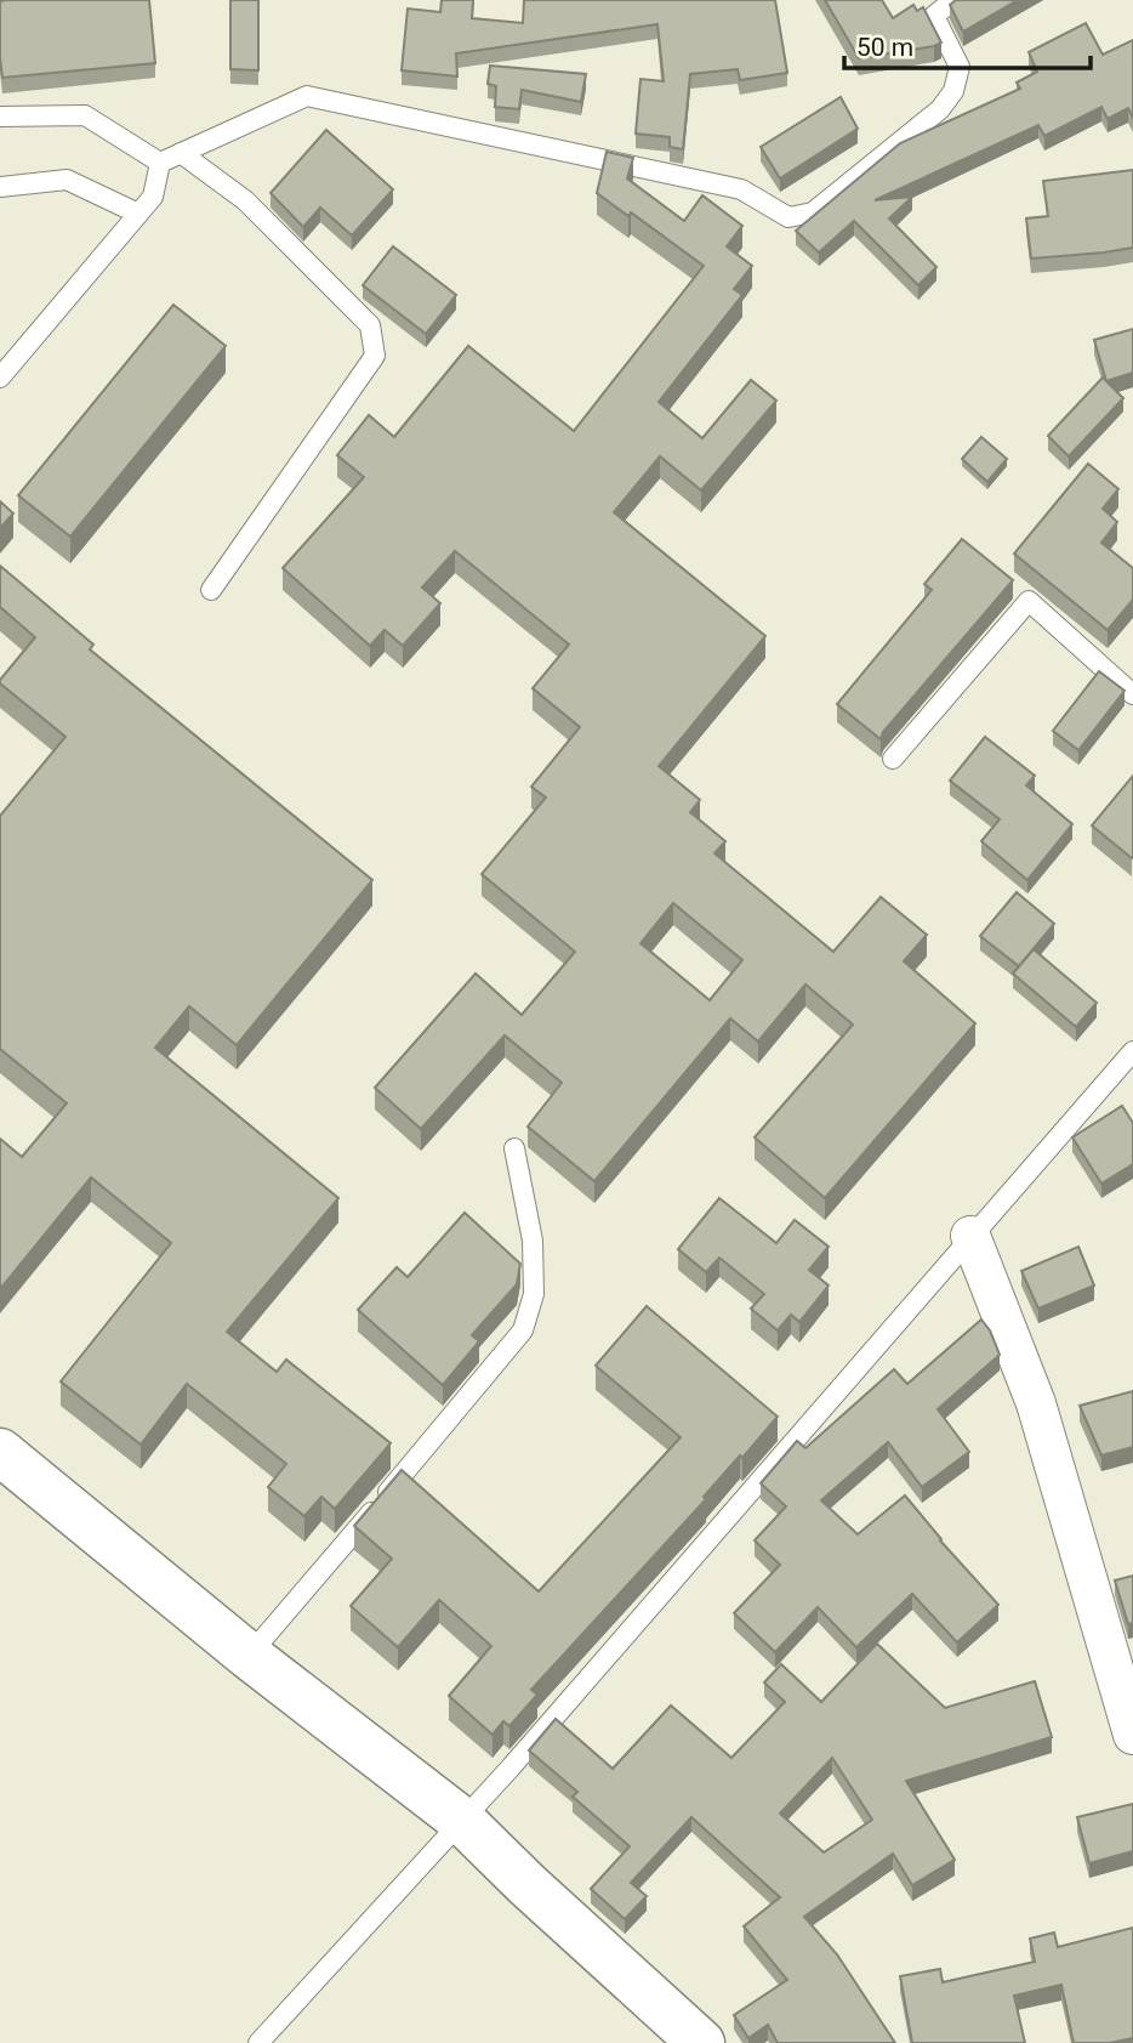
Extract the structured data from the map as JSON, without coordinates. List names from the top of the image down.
{
  "scale_bar": "50 m"
}
